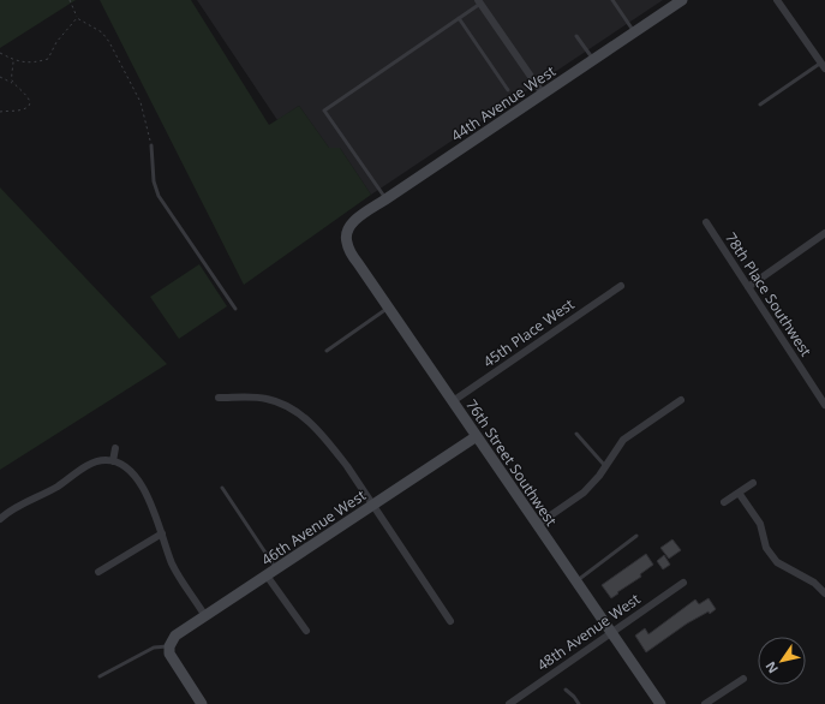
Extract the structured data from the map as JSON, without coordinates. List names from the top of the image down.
{
  "streets": {
    "street": [
      "44th Avenue West",
      "78th Place Southwest",
      "45th Place West",
      "76th Street Southwest",
      "46th Avenue West",
      "48th Avenue West"
    ]
  },
  "crossings": [
    ["44th Avenue West", "76th Street Southwest"],
    ["45th Place West", "76th Street Southwest"],
    ["76th Street Southwest", "46th Avenue West"],
    ["76th Street Southwest", "48th Avenue West"]
  ],
  "north": "bottom left"
}
